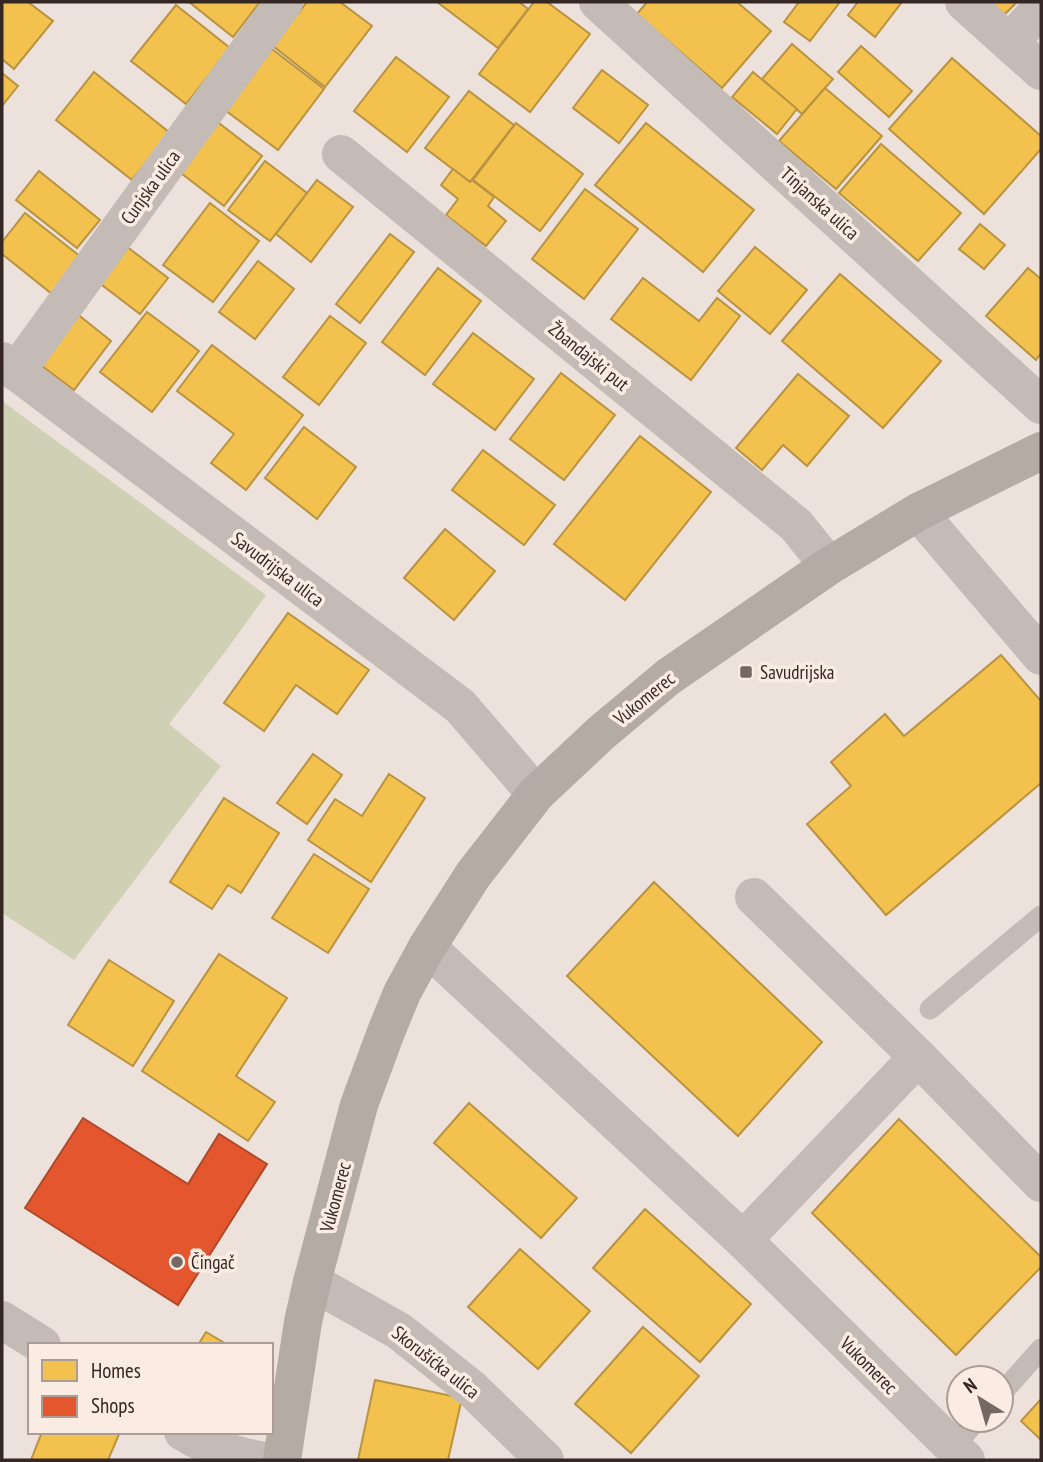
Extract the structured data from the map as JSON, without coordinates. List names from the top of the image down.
{
  "streets": {
    "street": [
      "Cunjska ulica",
      "Tinjanska ulica",
      "Žbandajski put",
      "Savudrijska ulica",
      "Vukomerec",
      "Skorušićka ulica"
    ]
  },
  "crossings": [
    ["Cunjska ulica", "Savudrijska ulica"],
    ["Žbandajski put", "Vukomerec"],
    ["Savudrijska ulica", "Vukomerec"],
    ["Vukomerec", "Skorušićka ulica"]
  ],
  "places": {
    "transit": ["Savudrijska"],
    "other": ["Čingač"]
  },
  "legend": ["Homes", "Shops"],
  "north": "top left"
}
